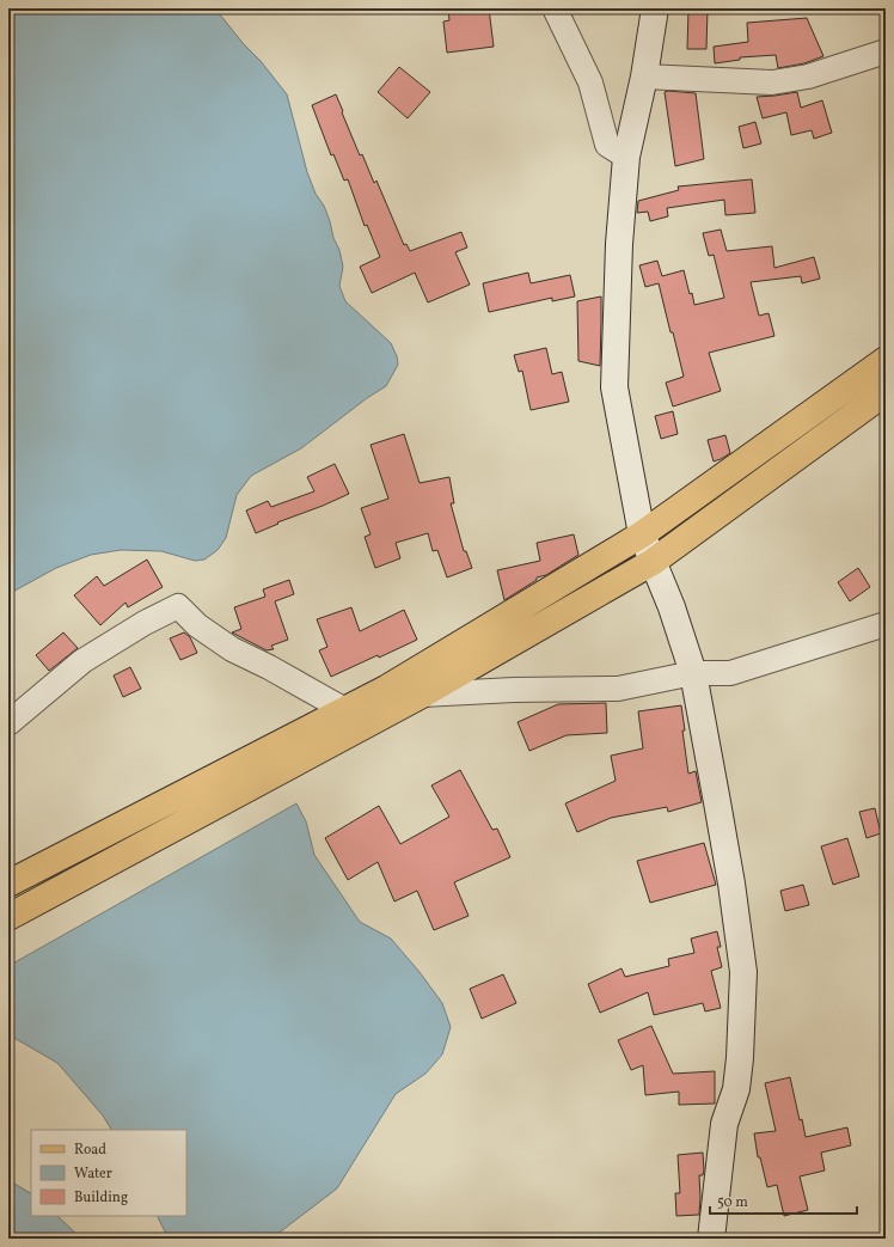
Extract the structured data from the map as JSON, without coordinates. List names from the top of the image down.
{
  "legend": ["Road", "Water", "Building"],
  "scale_bar": "50 m"
}
